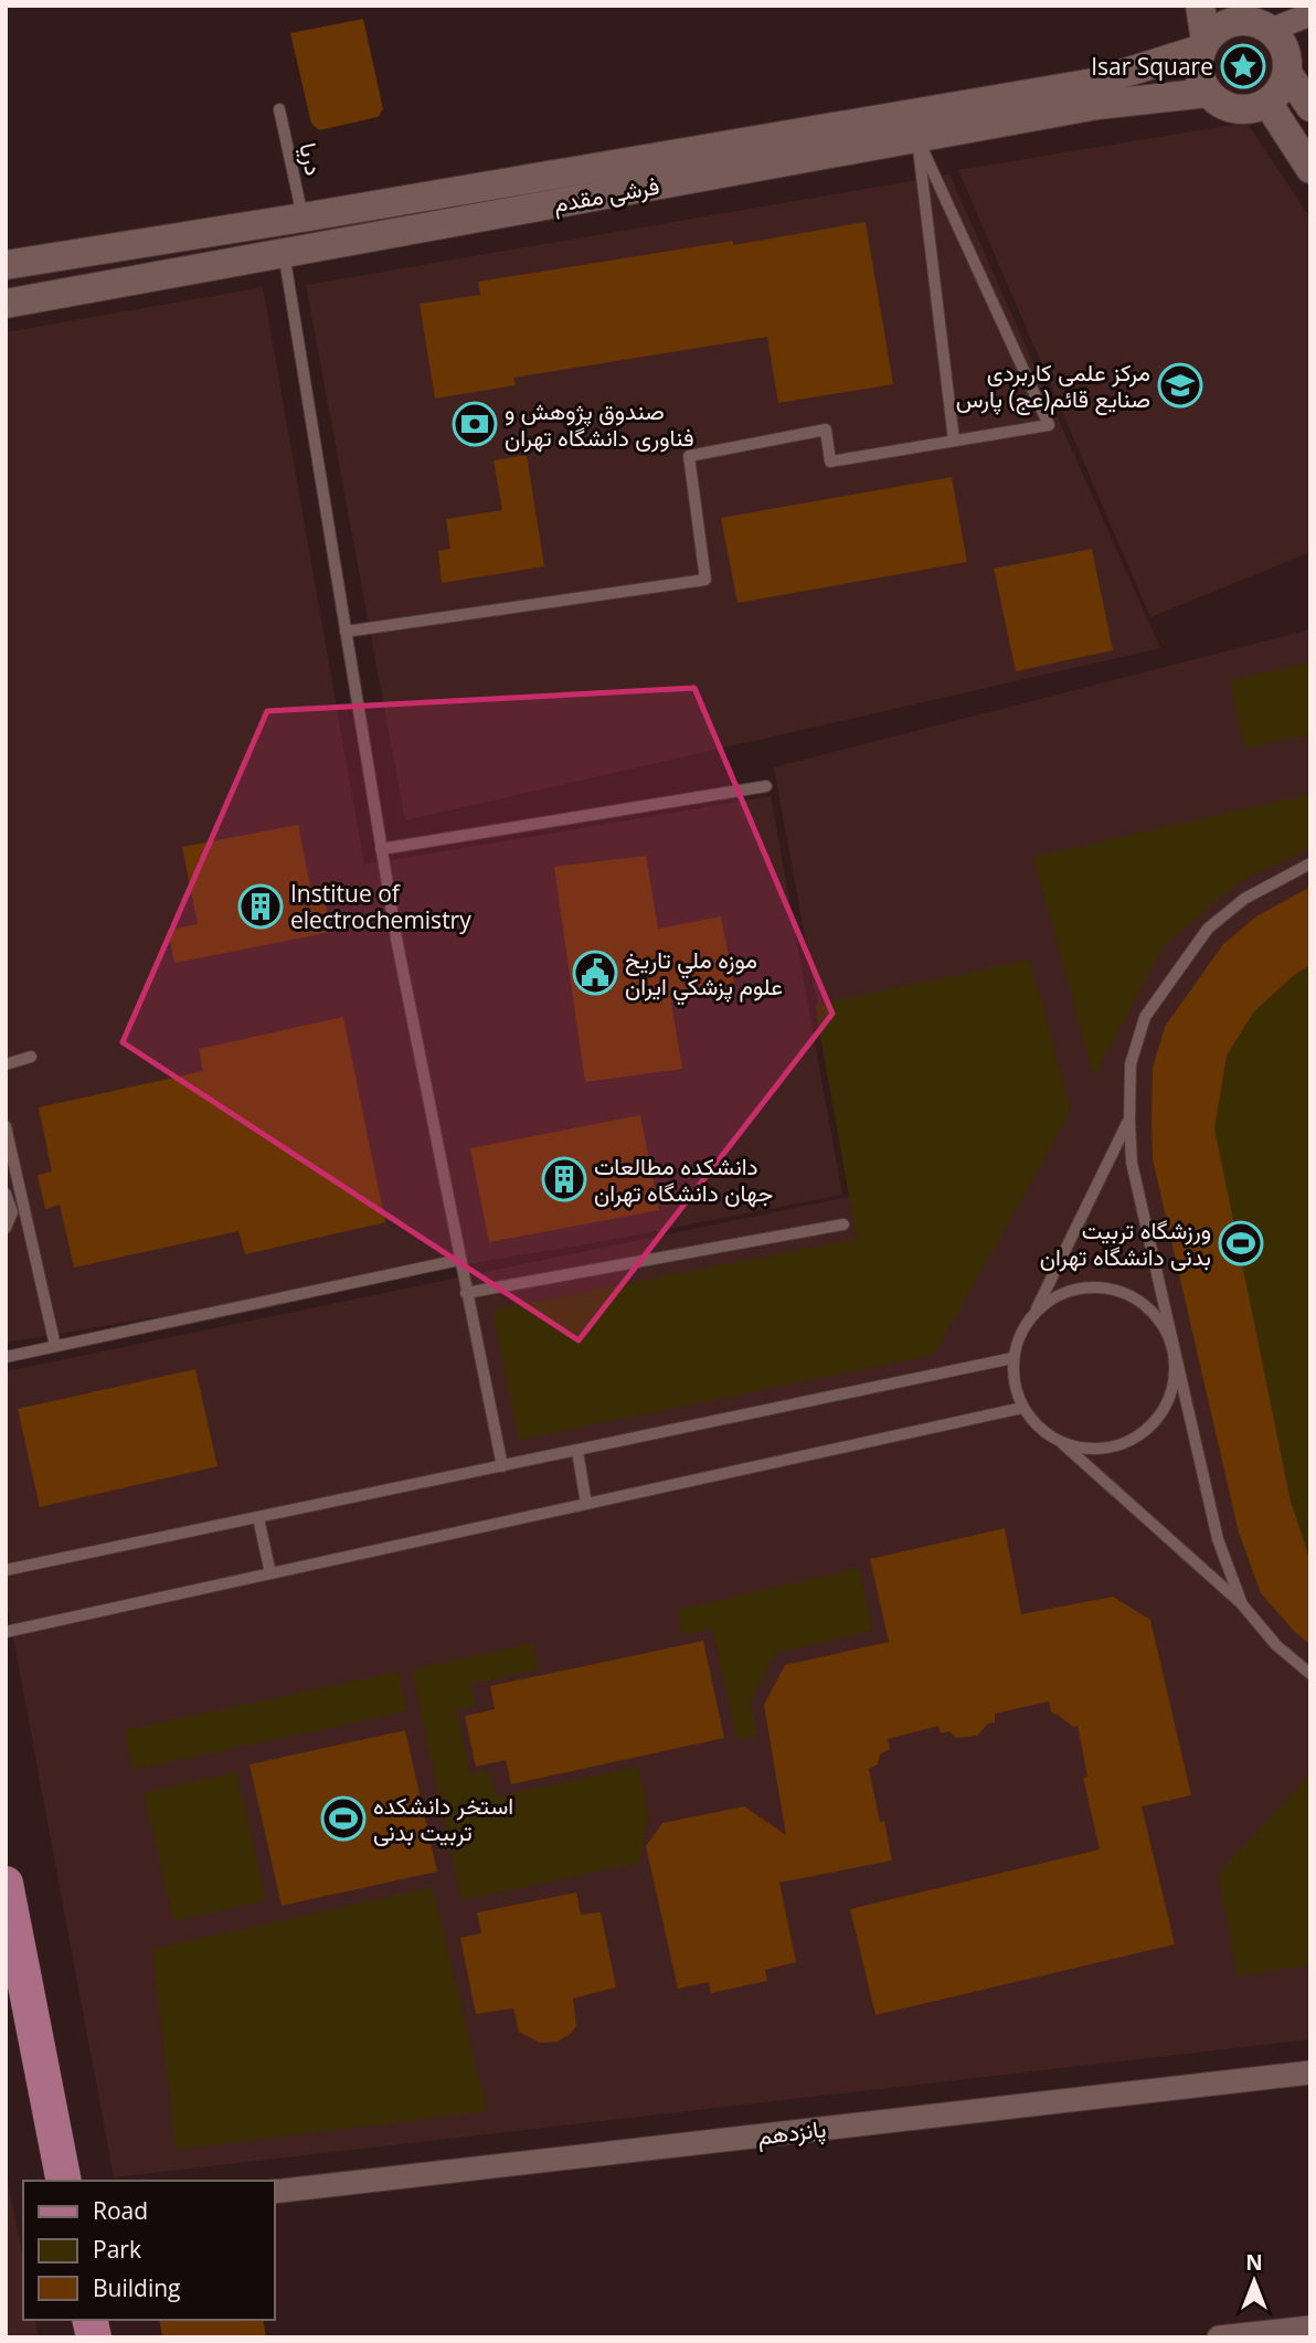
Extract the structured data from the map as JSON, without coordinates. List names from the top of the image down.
{
  "streets": {
    "street": ["فرشی مقدم", "پانزدهم"],
    "lane": ["دریا"]
  },
  "crossings": [
    ["دریا", "فرشی مقدم"]
  ],
  "places": {
    "place": ["Isar Square"],
    "school or university": ["مرکز علمی کاربردی صنایع قائم(عج) پارس"],
    "bank": ["صندوق پژوهش و فناوری دانشگاه تهران"],
    "building": ["Institue of electrochemistry", "دانشکده مطالعات جهان دانشگاه تهران"],
    "public building": ["موزه ملي تاريخ علوم پزشكي ايران"],
    "sports": ["ورزشگاه تربیت بدنی دانشگاه تهران", "استخر دانشکده تربیت بدنی"]
  },
  "legend": ["Road", "Park", "Building"],
  "north": "top"
}
